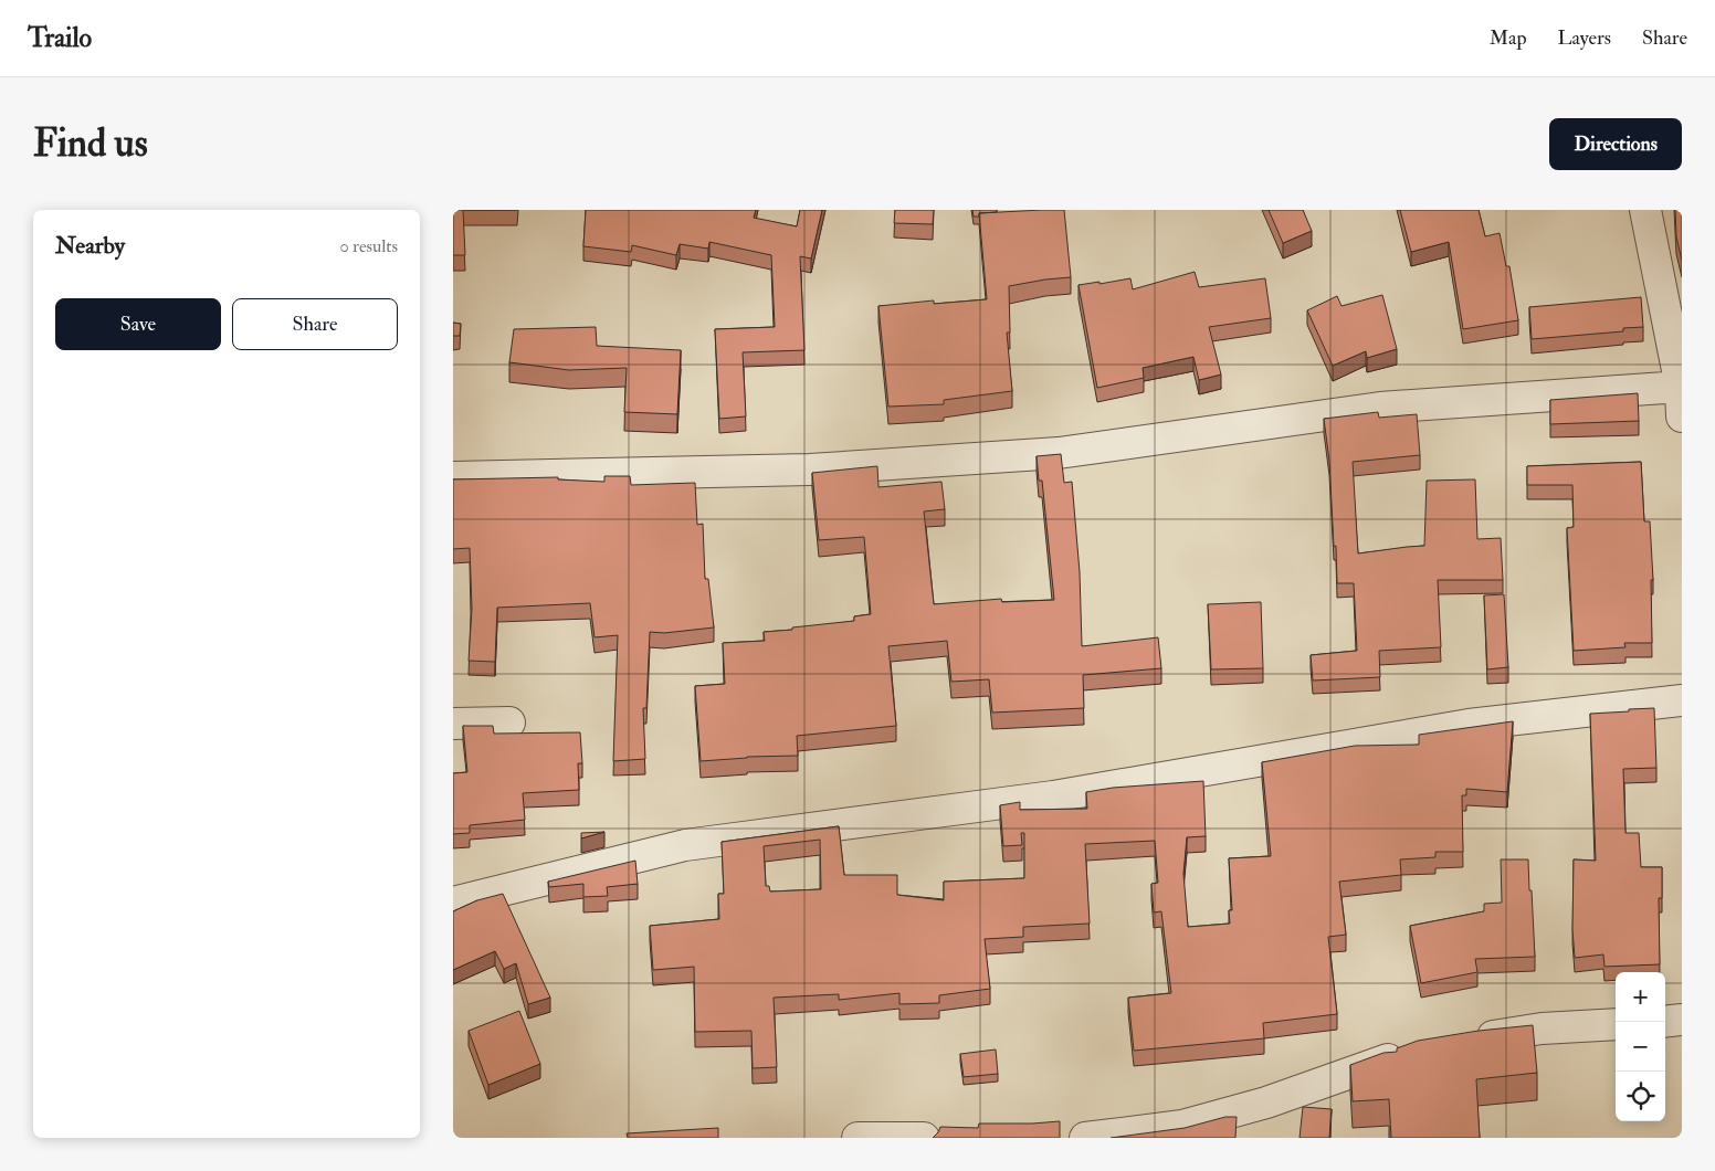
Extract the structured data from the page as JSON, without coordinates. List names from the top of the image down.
{
  "page": {
    "header": "Trailo",
    "nav": ["Map", "Layers", "Share"],
    "buttons": [
      "Directions",
      ["Save", "Share"]
    ],
    "title": "Find us",
    "heading": ["Nearby", "0 results"],
    "map_buttons": ["+", "−"]
  }
}
